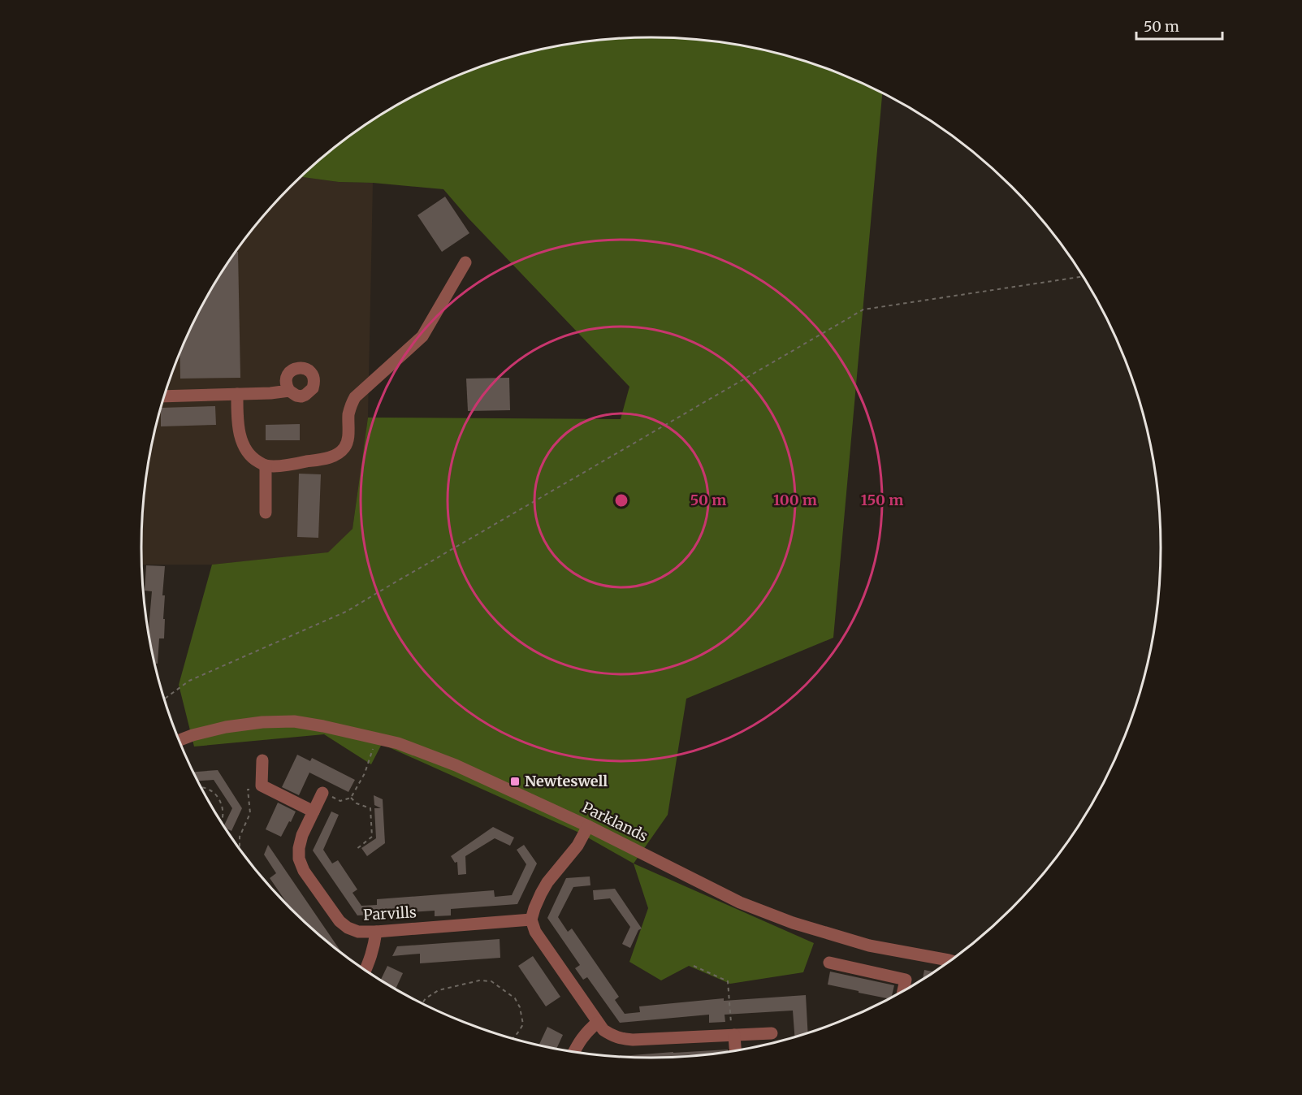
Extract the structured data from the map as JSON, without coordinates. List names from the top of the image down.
{
  "streets": {
    "street": ["Parklands", "Parvills"]
  },
  "places": {
    "transit": ["Newteswell"]
  },
  "scale_bar": "50 m",
  "rings": ["50 m", "100 m", "150 m"]
}
